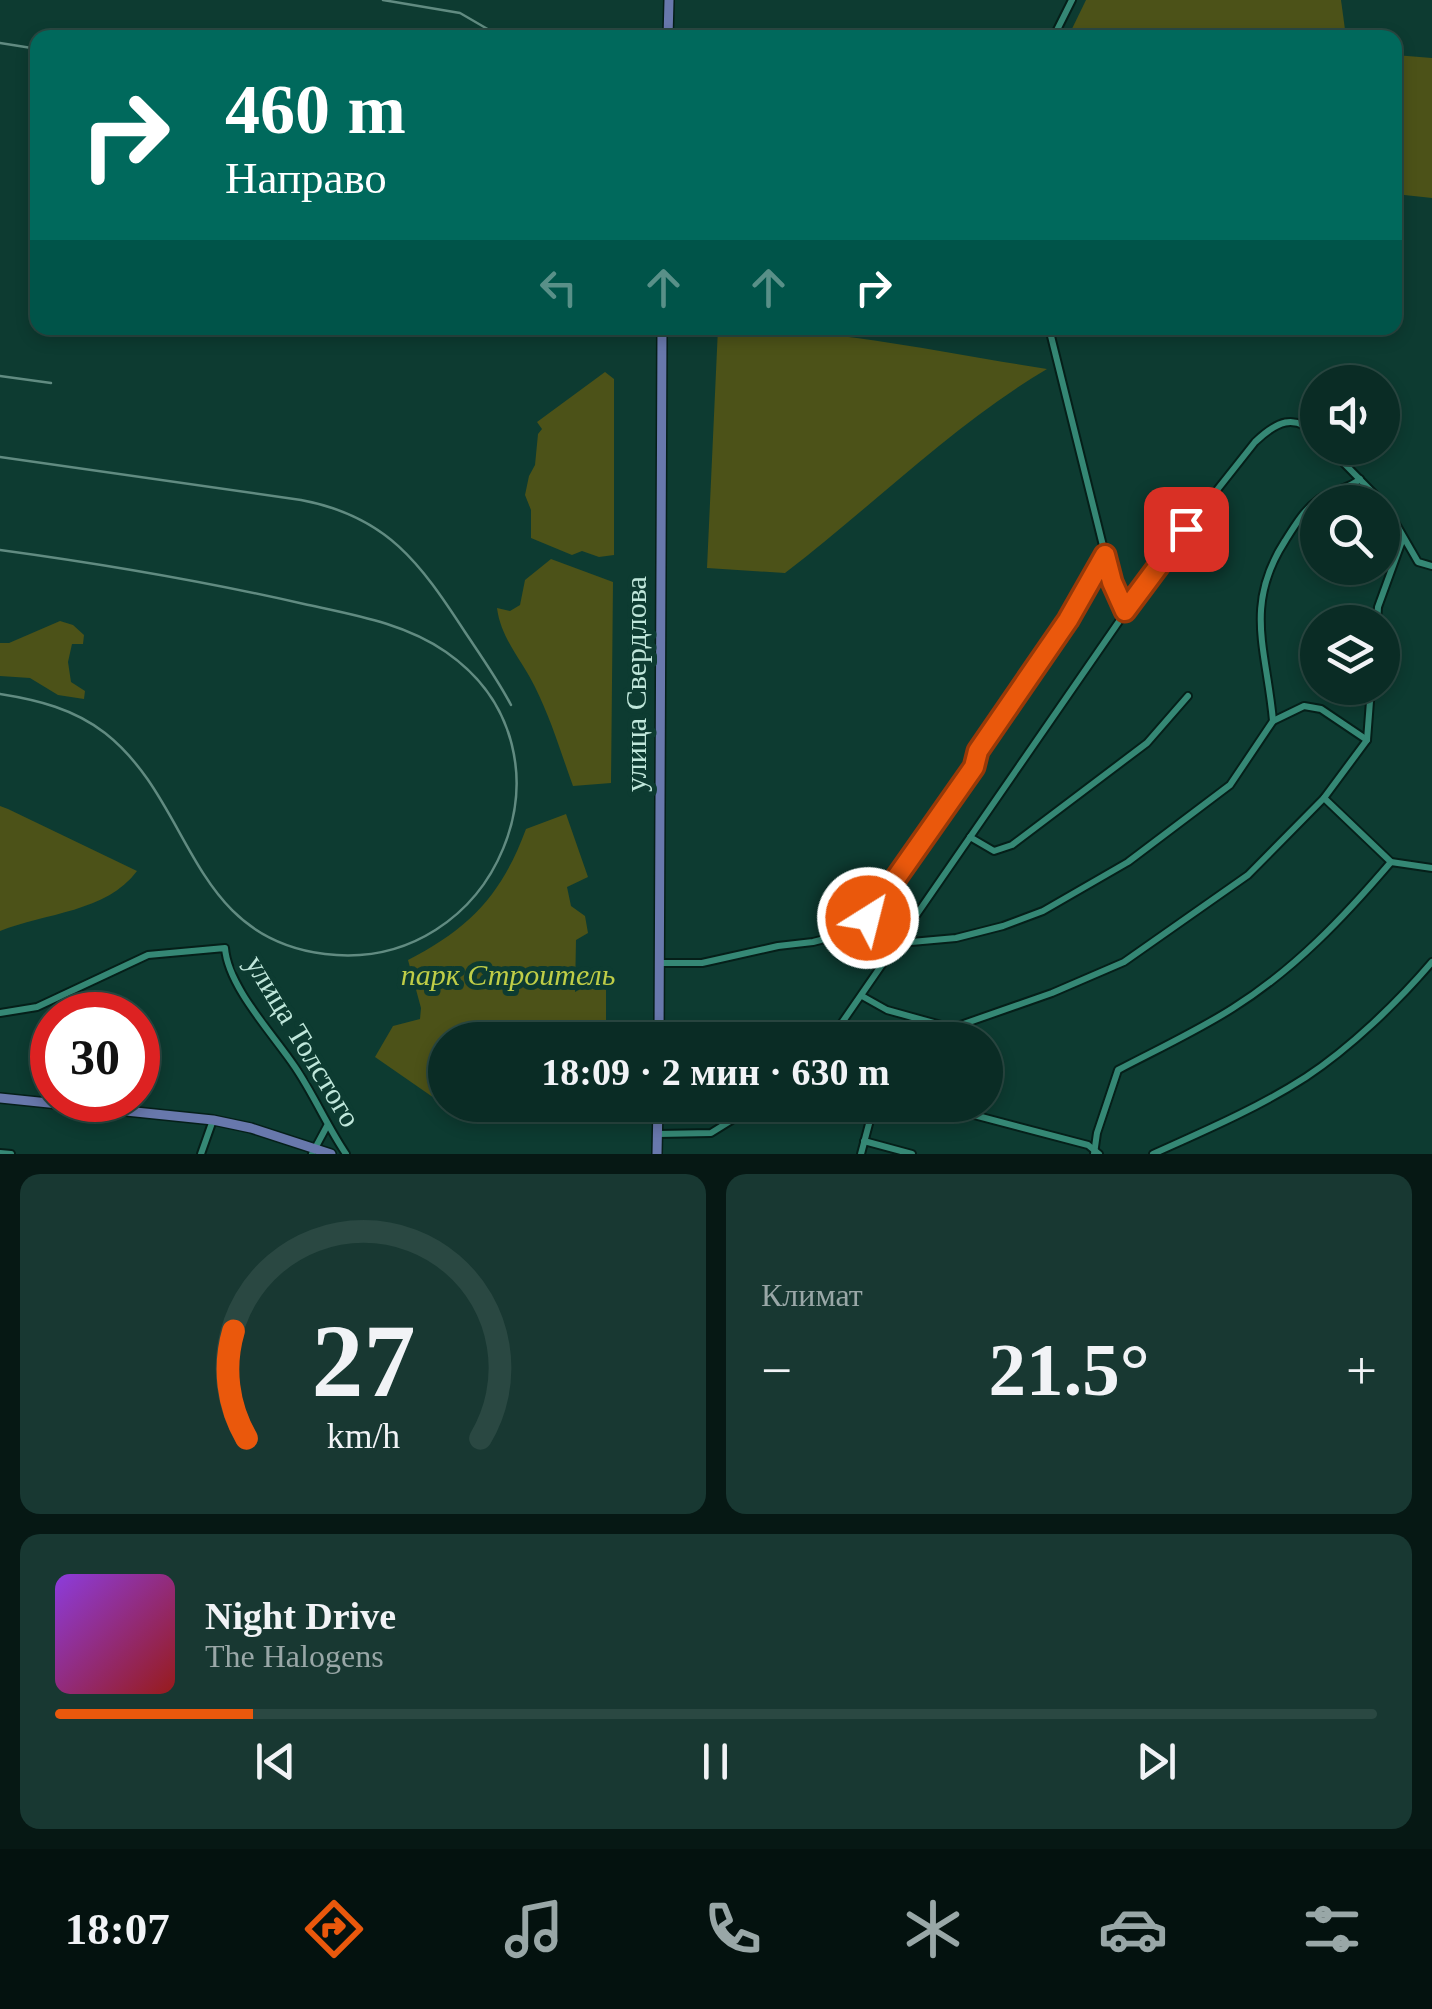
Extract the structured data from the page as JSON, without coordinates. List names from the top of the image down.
{
  "streets": {
    "main road": ["улица Свердлова"],
    "street": ["улица Толстого"]
  },
  "parks": ["парк Строитель"],
  "page": {
    "turn": ["460 m", "Направо"],
    "limit": "30",
    "trip": "18:09 · 2 мин · 630 m",
    "tile": "Климат",
    "heat": ["−", "21.5°", "+"],
    "song": ["Night Drive", "The Halogens"],
    "tabs": "18:07",
    "gauge": ["27", "km/h"]
  }
}
